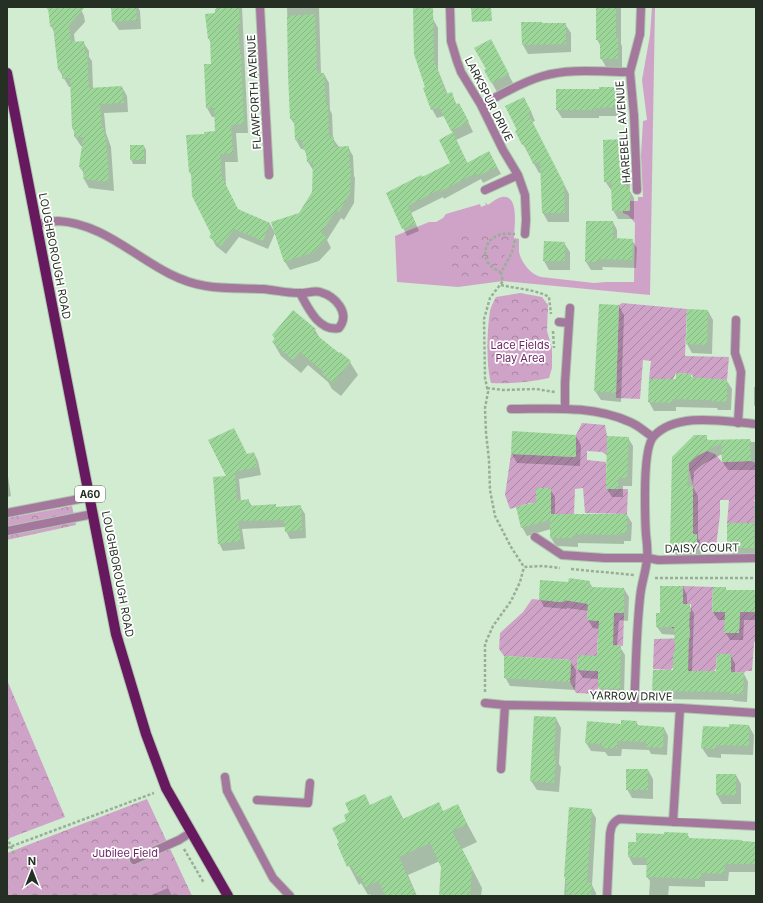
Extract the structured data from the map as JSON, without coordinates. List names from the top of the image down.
{
  "streets": {
    "main road": ["LOUGHBOROUGH ROAD", "A60"],
    "street": [
      "FLAWFORTH AVENUE",
      "LARKSPUR DRIVE",
      "HAREBELL AVENUE",
      "DAISY COURT",
      "YARROW DRIVE"
    ]
  },
  "crossings": [
    ["LARKSPUR DRIVE", "HAREBELL AVENUE"]
  ],
  "parks": ["Lace Fields Play Area", "Jubilee Field"],
  "north": "top"
}
